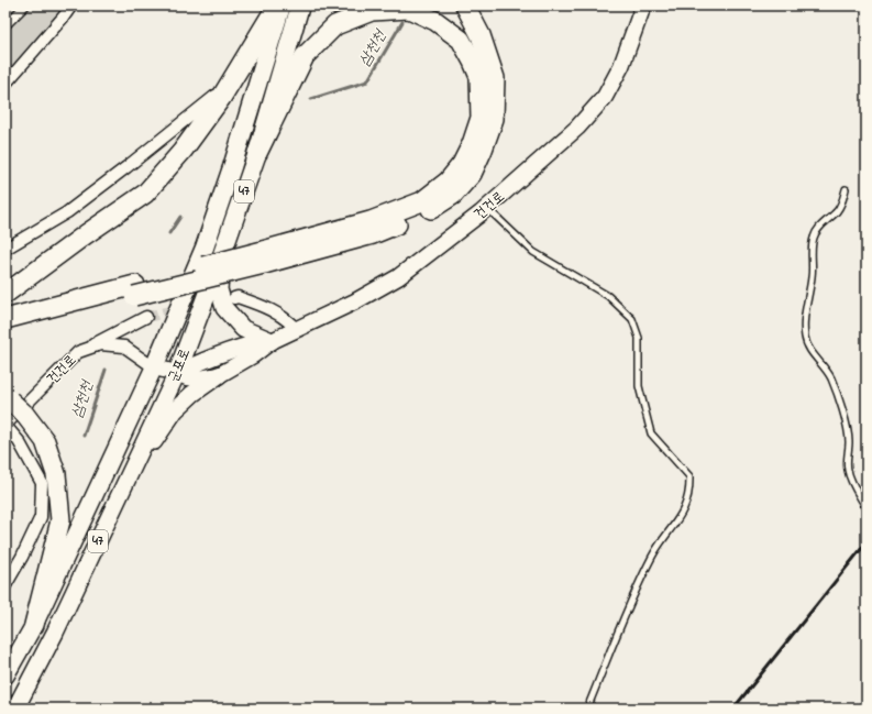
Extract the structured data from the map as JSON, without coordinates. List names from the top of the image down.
{
  "streets": {
    "highway": ["47", "군포로"],
    "main road": ["건건로"]
  },
  "crossings": [
    ["건건로", "군포로"]
  ],
  "water": ["삼천천"]
}
